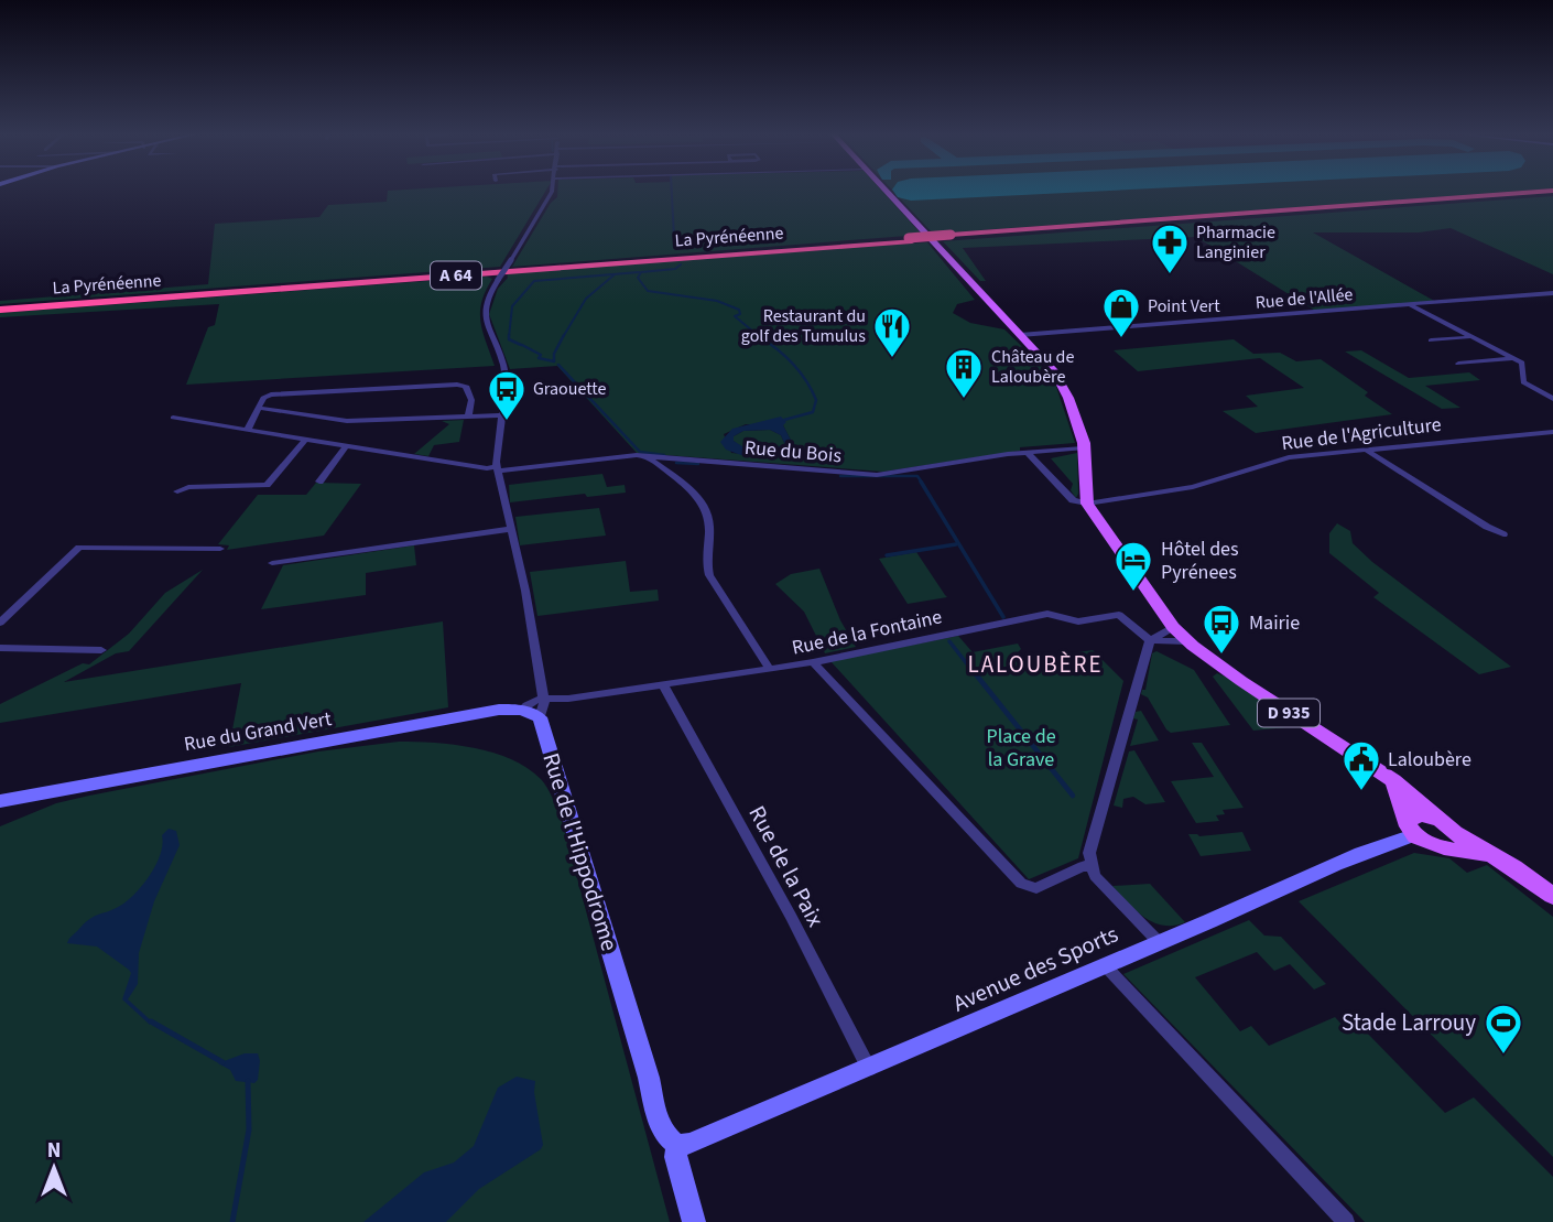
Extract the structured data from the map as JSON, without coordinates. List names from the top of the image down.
{
  "streets": {
    "highway": ["La Pyrénéenne", "A 64"],
    "main road": [
      "D 935",
      "Rue du Grand Vert",
      "Rue de l'Hippodrome",
      "Avenue des Sports"
    ],
    "street": [
      "Rue de l'Allée",
      "Rue de l'Agriculture",
      "Rue du Bois",
      "Rue de la Fontaine",
      "Rue de la Paix"
    ]
  },
  "crossings": [
    ["Rue de l'Agriculture", "D 935"],
    ["Rue du Bois", "Rue de l'Hippodrome"],
    ["Rue de la Fontaine", "Rue du Grand Vert"],
    ["Rue de la Fontaine", "Rue de l'Hippodrome"],
    ["Rue de la Fontaine", "Rue de la Paix"],
    ["Rue du Grand Vert", "Rue de l'Hippodrome"],
    ["Rue de l'Hippodrome", "Avenue des Sports"],
    ["Rue de la Paix", "Avenue des Sports"]
  ],
  "districts": ["LALOUBÈRE"],
  "parks": ["Place de la Grave"],
  "places": {
    "pharmacy": ["Pharmacie Langinier"],
    "shop": ["Point Vert"],
    "restaurant": ["Restaurant du golf des Tumulus"],
    "building": ["Château de Laloubère"],
    "bus stop": ["Graouette", "Mairie"],
    "hotel": ["Hôtel des Pyrénees"],
    "public building": ["Laloubère"],
    "sports": ["Stade Larrouy"]
  },
  "north": "top"
}
